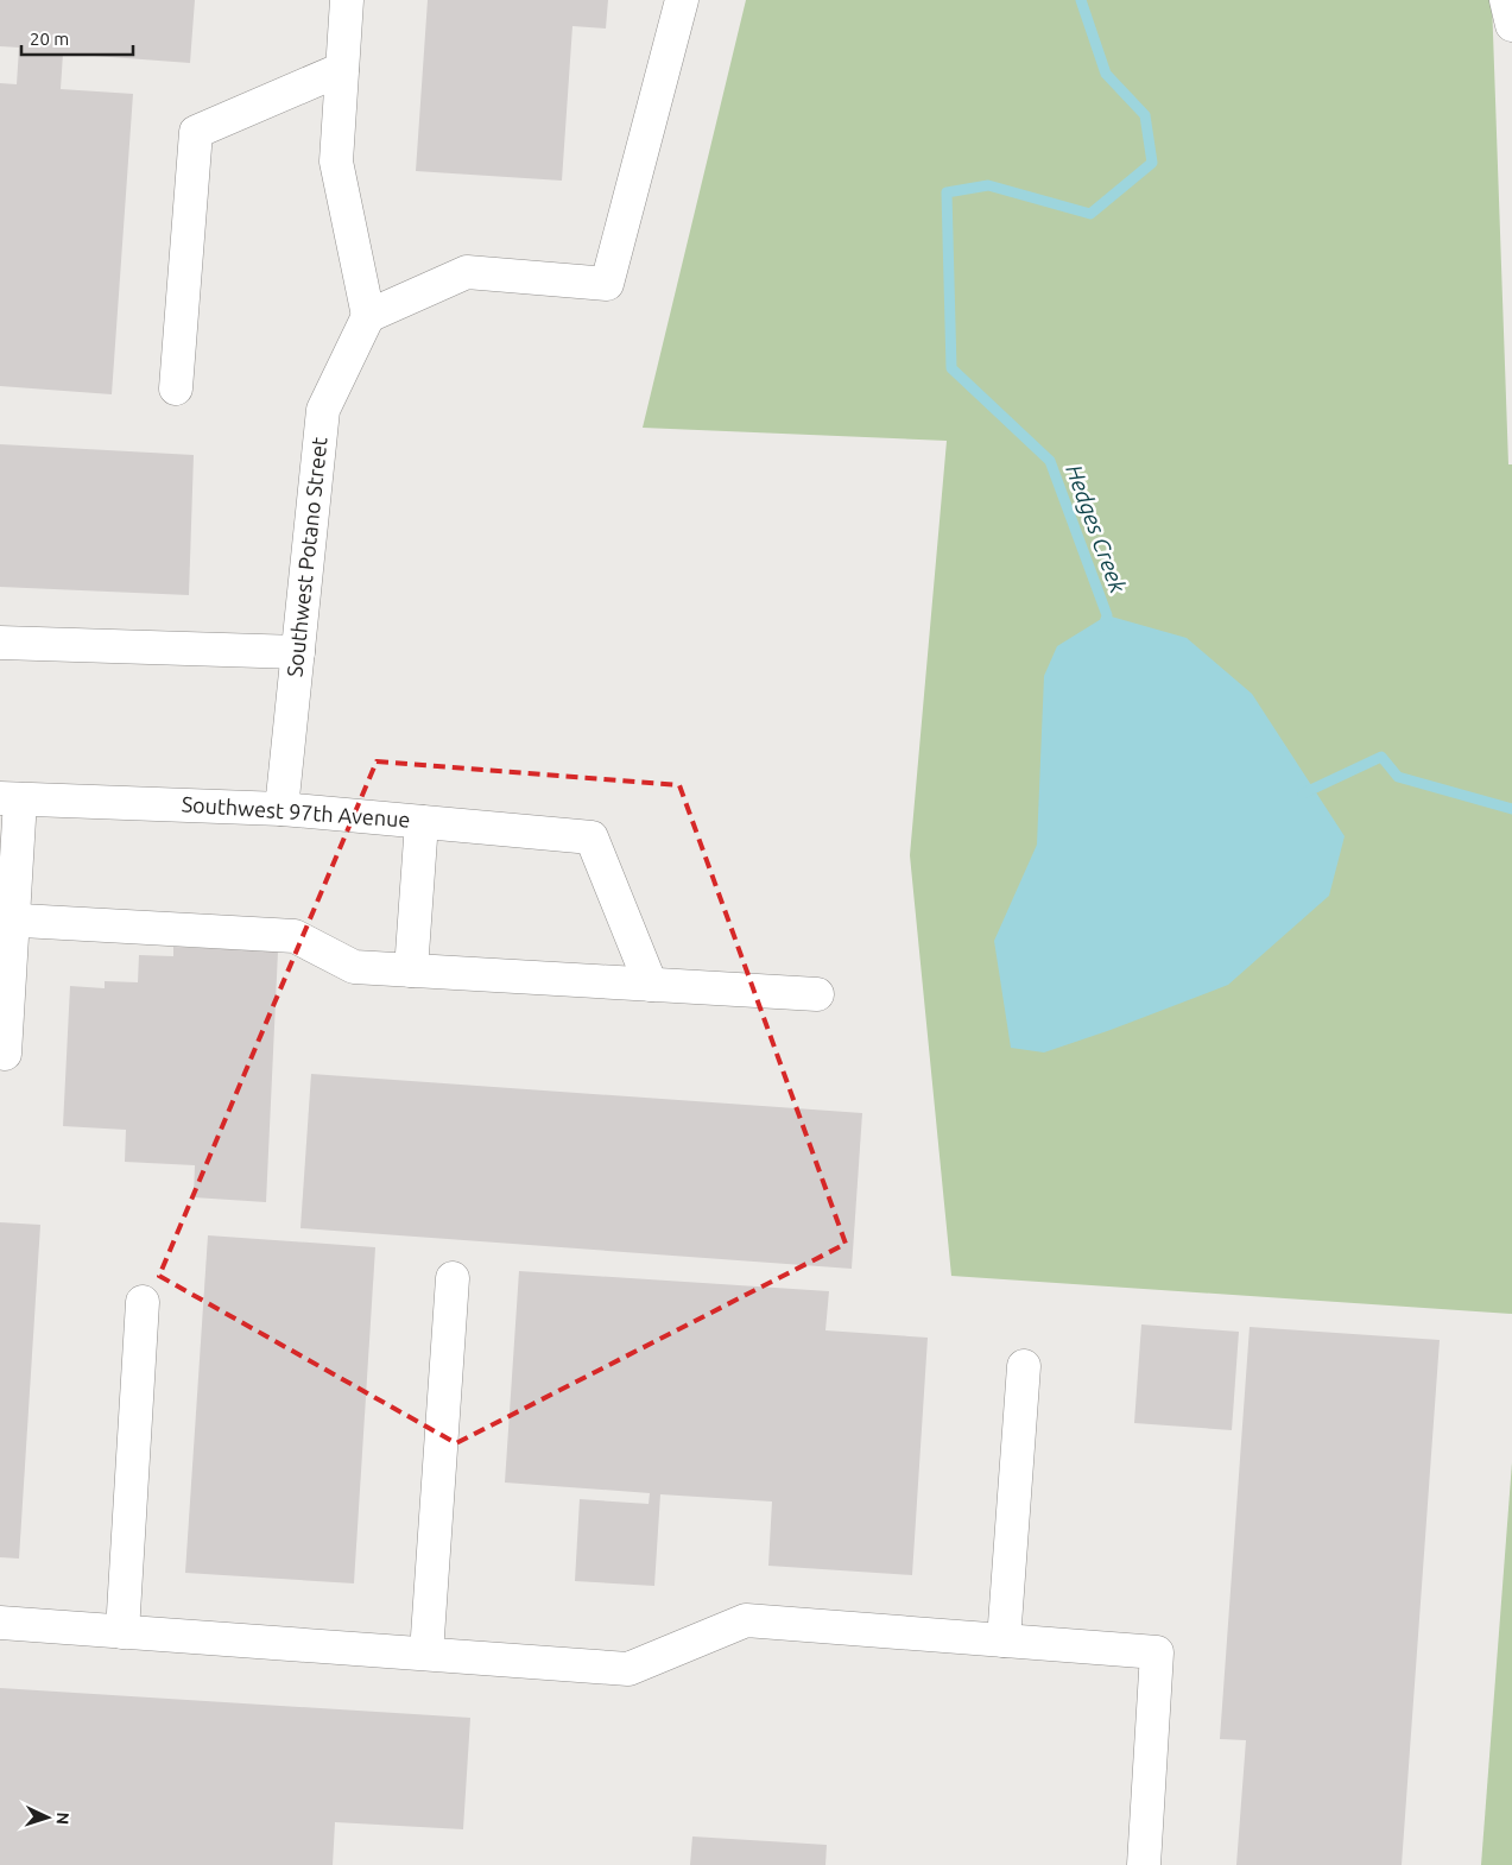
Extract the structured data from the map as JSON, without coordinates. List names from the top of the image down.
{
  "streets": {
    "street": ["Southwest Potano Street", "Southwest 97th Avenue"]
  },
  "crossings": [
    ["Southwest Potano Street", "Southwest 97th Avenue"]
  ],
  "water": ["Hedges Creek"],
  "scale_bar": "20 m",
  "north": "right"
}
